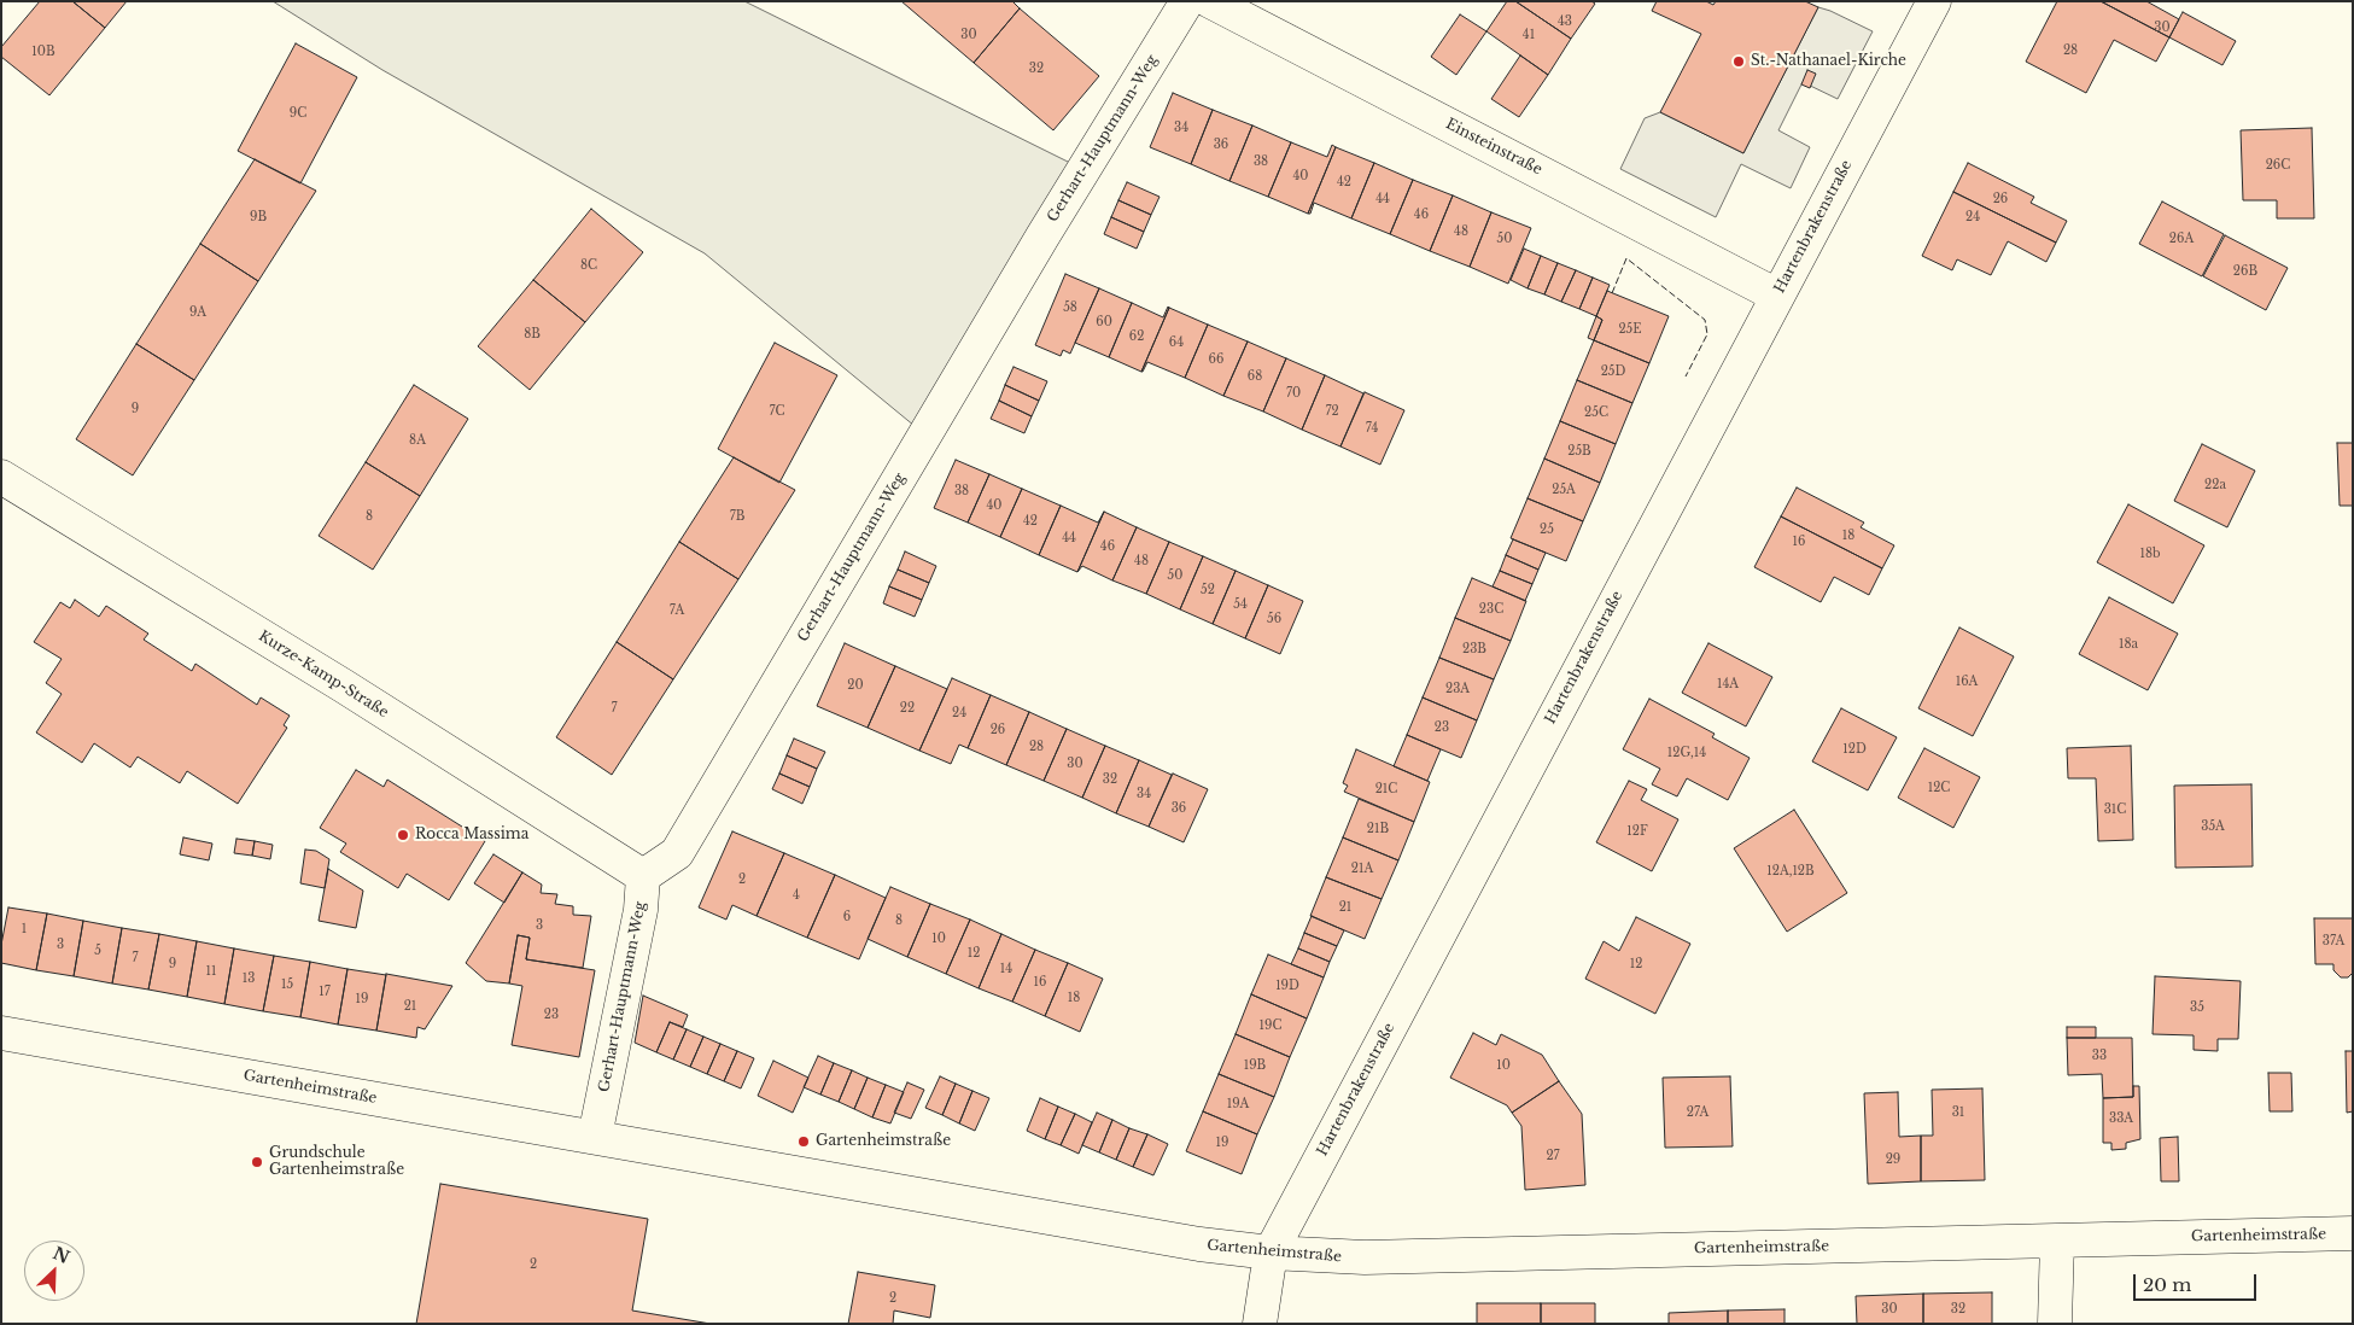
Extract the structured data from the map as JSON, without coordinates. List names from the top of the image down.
{
  "streets": {
    "street": [
      "Gerhart-Hauptmann-Weg",
      "Einsteinstraße",
      "Hartenbrakenstraße",
      "Kurze-Kamp-Straße",
      "Gartenheimstraße"
    ]
  },
  "crossings": [
    ["Gerhart-Hauptmann-Weg", "Kurze-Kamp-Straße"],
    ["Gerhart-Hauptmann-Weg", "Gartenheimstraße"],
    ["Einsteinstraße", "Hartenbrakenstraße"],
    ["Hartenbrakenstraße", "Gartenheimstraße"]
  ],
  "places": [
    "St.-Nathanael-Kirche",
    "Rocca Massima",
    "Gartenheimstraße",
    "Grundschule Gartenheimstraße"
  ],
  "house_numbers": [
    "43",
    "30",
    "30",
    "41",
    "28",
    "10B",
    "32",
    "9C",
    "34",
    "36",
    "38",
    "26C",
    "40",
    "42",
    "44",
    "26",
    "46",
    "9B",
    "24",
    "48",
    "50",
    "26A",
    "8C",
    "26B",
    "58",
    "9A",
    "60",
    "25E",
    "8B",
    "62",
    "64",
    "66",
    "25D",
    "68",
    "70",
    "9",
    "7C",
    "72",
    "25C",
    "74",
    "8A",
    "25B",
    "22a",
    "25A",
    "38",
    "40",
    "8",
    "7B",
    "42",
    "25",
    "18",
    "44",
    "16",
    "46",
    "18b",
    "48",
    "50",
    "52",
    "54",
    "23C",
    "7A",
    "56",
    "18a",
    "23B",
    "16A",
    "14A",
    "20",
    "23A",
    "7",
    "22",
    "24",
    "23",
    "26",
    "28",
    "12D",
    "12G,14",
    "30",
    "32",
    "12C",
    "21C",
    "34",
    "36",
    "31C",
    "35A",
    "21B",
    "12F",
    "21A",
    "12A,12B",
    "2",
    "4",
    "21",
    "6",
    "8",
    "3",
    "1",
    "10",
    "37A",
    "3",
    "5",
    "12",
    "7",
    "9",
    "12",
    "14",
    "11",
    "13",
    "16",
    "15",
    "19D",
    "17",
    "18",
    "19",
    "21",
    "35",
    "23",
    "19C",
    "33",
    "19B",
    "10",
    "19A",
    "27A",
    "31",
    "33A",
    "19",
    "27",
    "29",
    "2",
    "2",
    "30",
    "32"
  ],
  "scale_bar": "20 m",
  "north": "top right"
}
